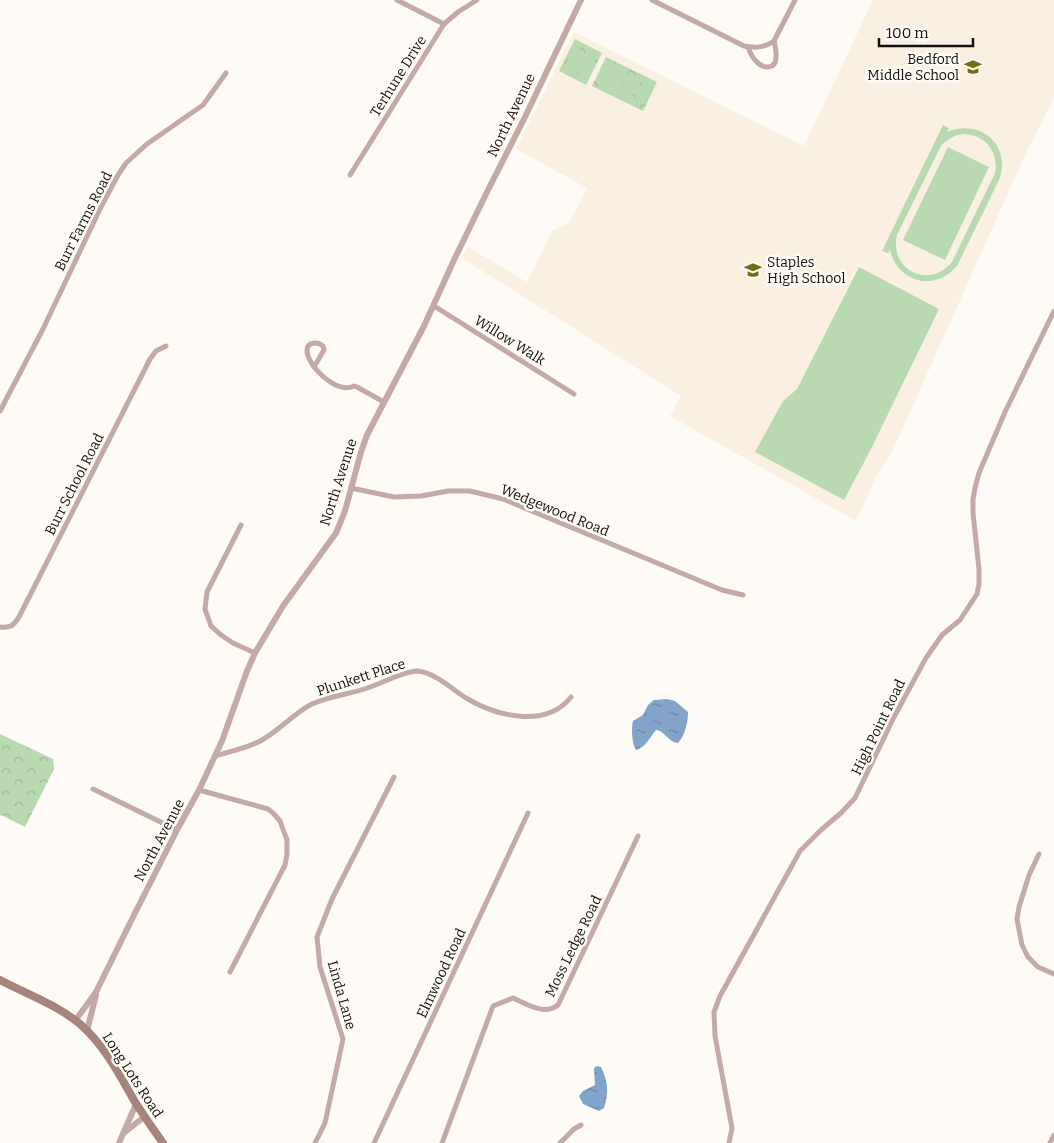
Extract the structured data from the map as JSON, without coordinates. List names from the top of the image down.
{
  "streets": {
    "main road": ["Long Lots Road"],
    "street": [
      "Terhune Drive",
      "North Avenue",
      "Burr Farms Road",
      "Willow Walk",
      "Burr School Road",
      "Wedgewood Road",
      "Plunkett Place",
      "High Point Road",
      "Moss Ledge Road",
      "Elmwood Road",
      "Linda Lane"
    ]
  },
  "crossings": [
    ["North Avenue", "Willow Walk"],
    ["North Avenue", "Wedgewood Road"],
    ["North Avenue", "Plunkett Place"],
    ["North Avenue", "Long Lots Road"]
  ],
  "places": {
    "school or university": ["Bedford Middle School", "Staples High School"]
  },
  "scale_bar": "100 m"
}
